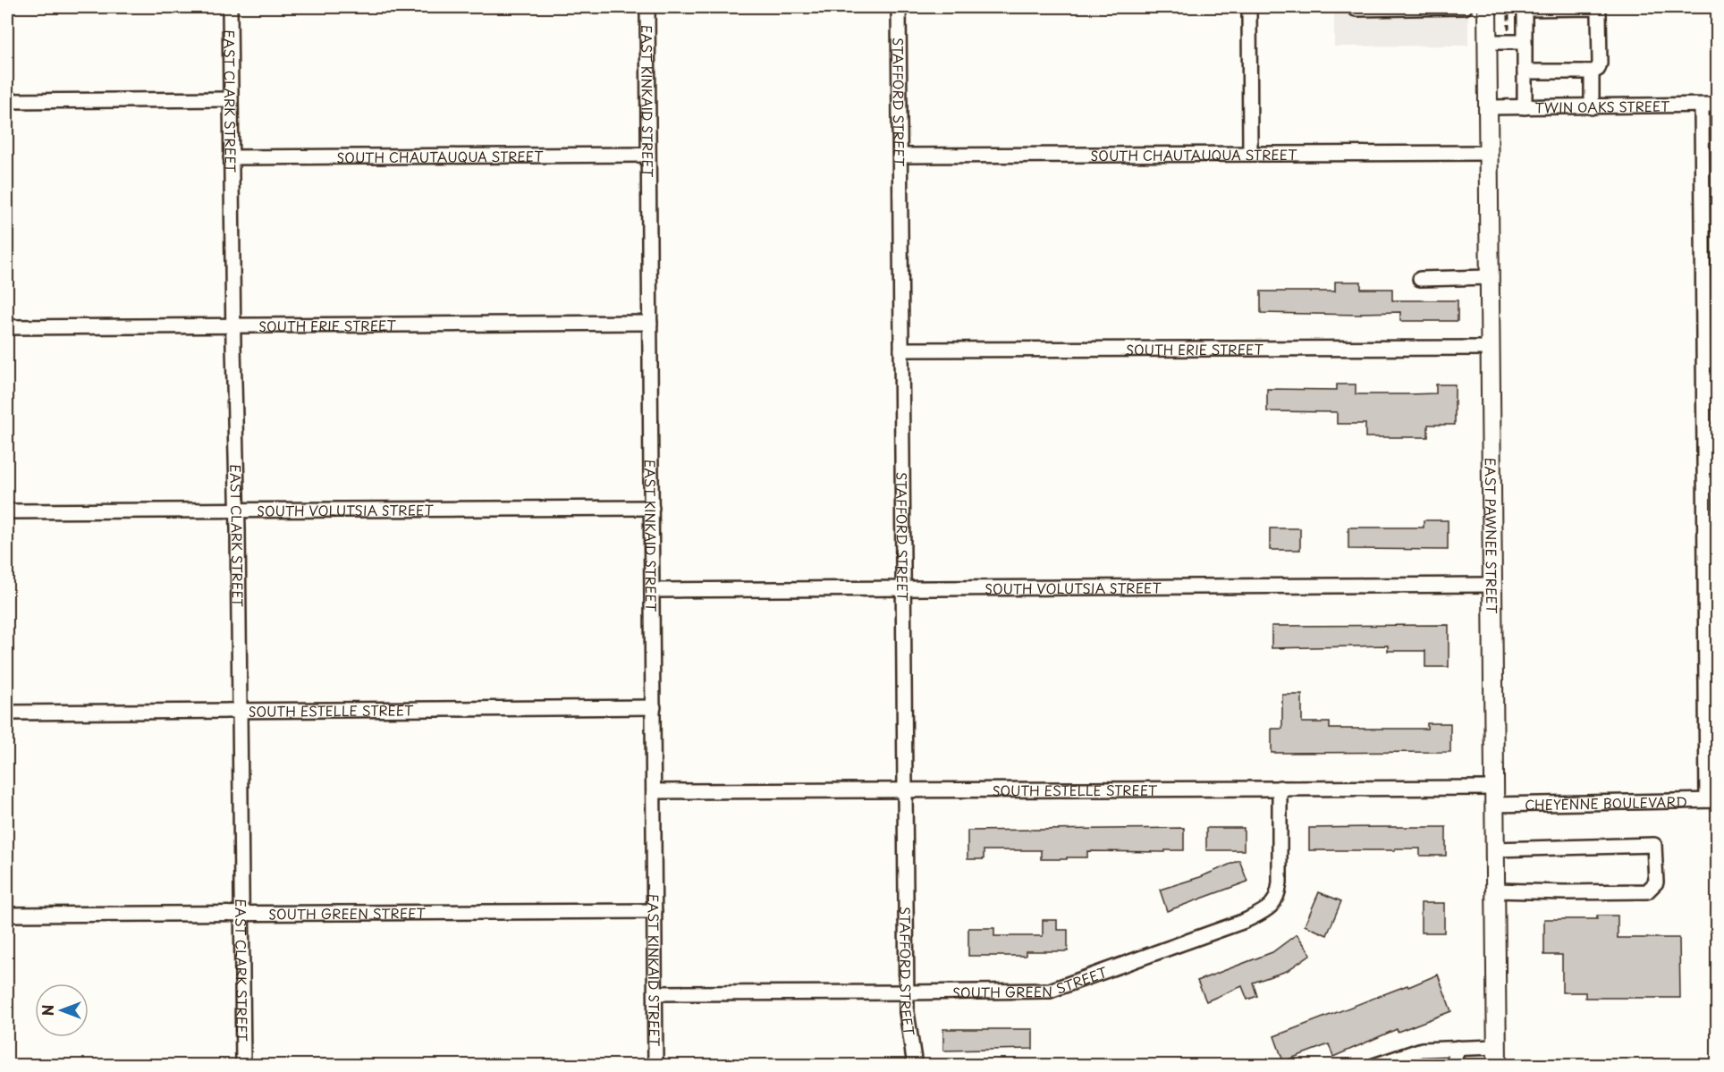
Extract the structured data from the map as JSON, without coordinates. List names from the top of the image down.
{
  "streets": {
    "main road": ["EAST PAWNEE STREET"],
    "street": [
      "EAST CLARK STREET",
      "EAST KINKAID STREET",
      "STAFFORD STREET",
      "TWIN OAKS STREET",
      "SOUTH CHAUTAUQUA STREET",
      "SOUTH ERIE STREET",
      "SOUTH VOLUTSIA STREET",
      "SOUTH ESTELLE STREET",
      "CHEYENNE BOULEVARD",
      "SOUTH GREEN STREET"
    ]
  },
  "crossings": [
    ["EAST CLARK STREET", "SOUTH CHAUTAUQUA STREET"],
    ["EAST CLARK STREET", "SOUTH ERIE STREET"],
    ["EAST CLARK STREET", "SOUTH VOLUTSIA STREET"],
    ["EAST CLARK STREET", "SOUTH ESTELLE STREET"],
    ["EAST CLARK STREET", "SOUTH GREEN STREET"],
    ["EAST KINKAID STREET", "SOUTH CHAUTAUQUA STREET"],
    ["EAST KINKAID STREET", "SOUTH ERIE STREET"],
    ["EAST KINKAID STREET", "SOUTH VOLUTSIA STREET"],
    ["EAST KINKAID STREET", "SOUTH ESTELLE STREET"],
    ["EAST KINKAID STREET", "SOUTH GREEN STREET"],
    ["STAFFORD STREET", "SOUTH CHAUTAUQUA STREET"],
    ["STAFFORD STREET", "SOUTH ERIE STREET"],
    ["STAFFORD STREET", "SOUTH VOLUTSIA STREET"],
    ["STAFFORD STREET", "SOUTH ESTELLE STREET"],
    ["STAFFORD STREET", "SOUTH GREEN STREET"],
    ["TWIN OAKS STREET", "EAST PAWNEE STREET"],
    ["SOUTH CHAUTAUQUA STREET", "EAST PAWNEE STREET"],
    ["SOUTH ERIE STREET", "EAST PAWNEE STREET"],
    ["SOUTH VOLUTSIA STREET", "EAST PAWNEE STREET"],
    ["EAST PAWNEE STREET", "SOUTH ESTELLE STREET"],
    ["EAST PAWNEE STREET", "CHEYENNE BOULEVARD"],
    ["SOUTH ESTELLE STREET", "CHEYENNE BOULEVARD"],
    ["SOUTH ESTELLE STREET", "SOUTH GREEN STREET"]
  ],
  "north": "left"
}
